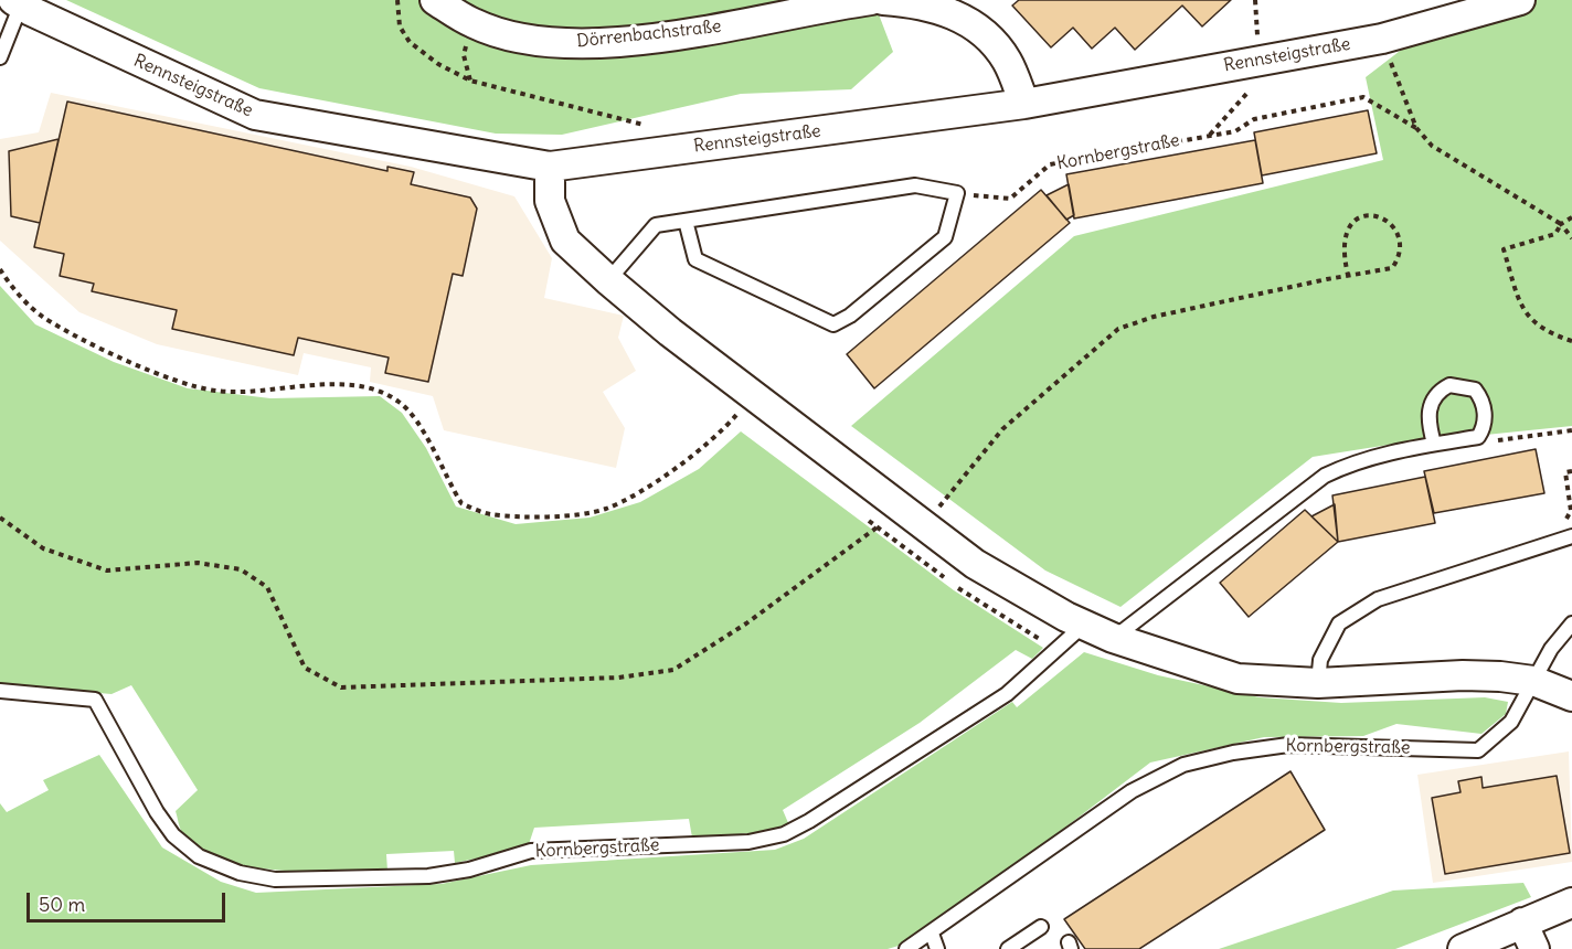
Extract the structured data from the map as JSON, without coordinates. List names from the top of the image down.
{
  "streets": {
    "street": ["Dörrenbachstraße", "Rennsteigstraße"],
    "lane": ["Kornbergstraße"]
  },
  "scale_bar": "50 m"
}
